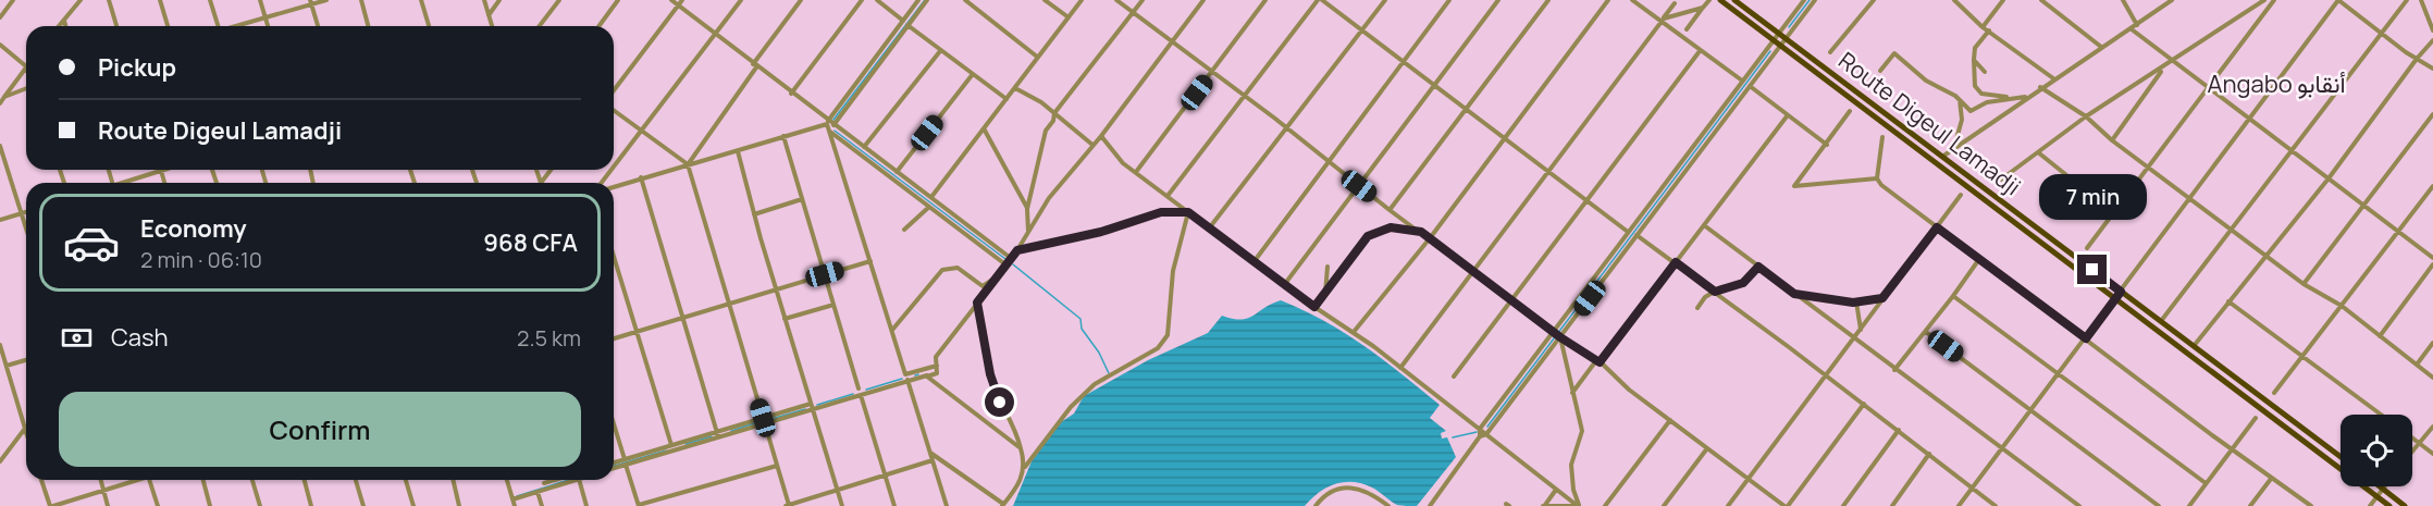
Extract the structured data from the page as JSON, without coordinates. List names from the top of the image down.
{
  "streets": {
    "main road": ["Route Digeul Lamadji"]
  },
  "districts": ["Angabo أنقابو"],
  "page": {
    "banner": ["Pickup", "Route Digeul Lamadji"],
    "bubble": "7 min",
    "list": [
      {
        "name": "Economy",
        "note": "2 min · 06:10",
        "value": "968 CFA"
      }
    ],
    "pay": ["Cash", "2.5 km"],
    "buttons": "Confirm"
  }
}
